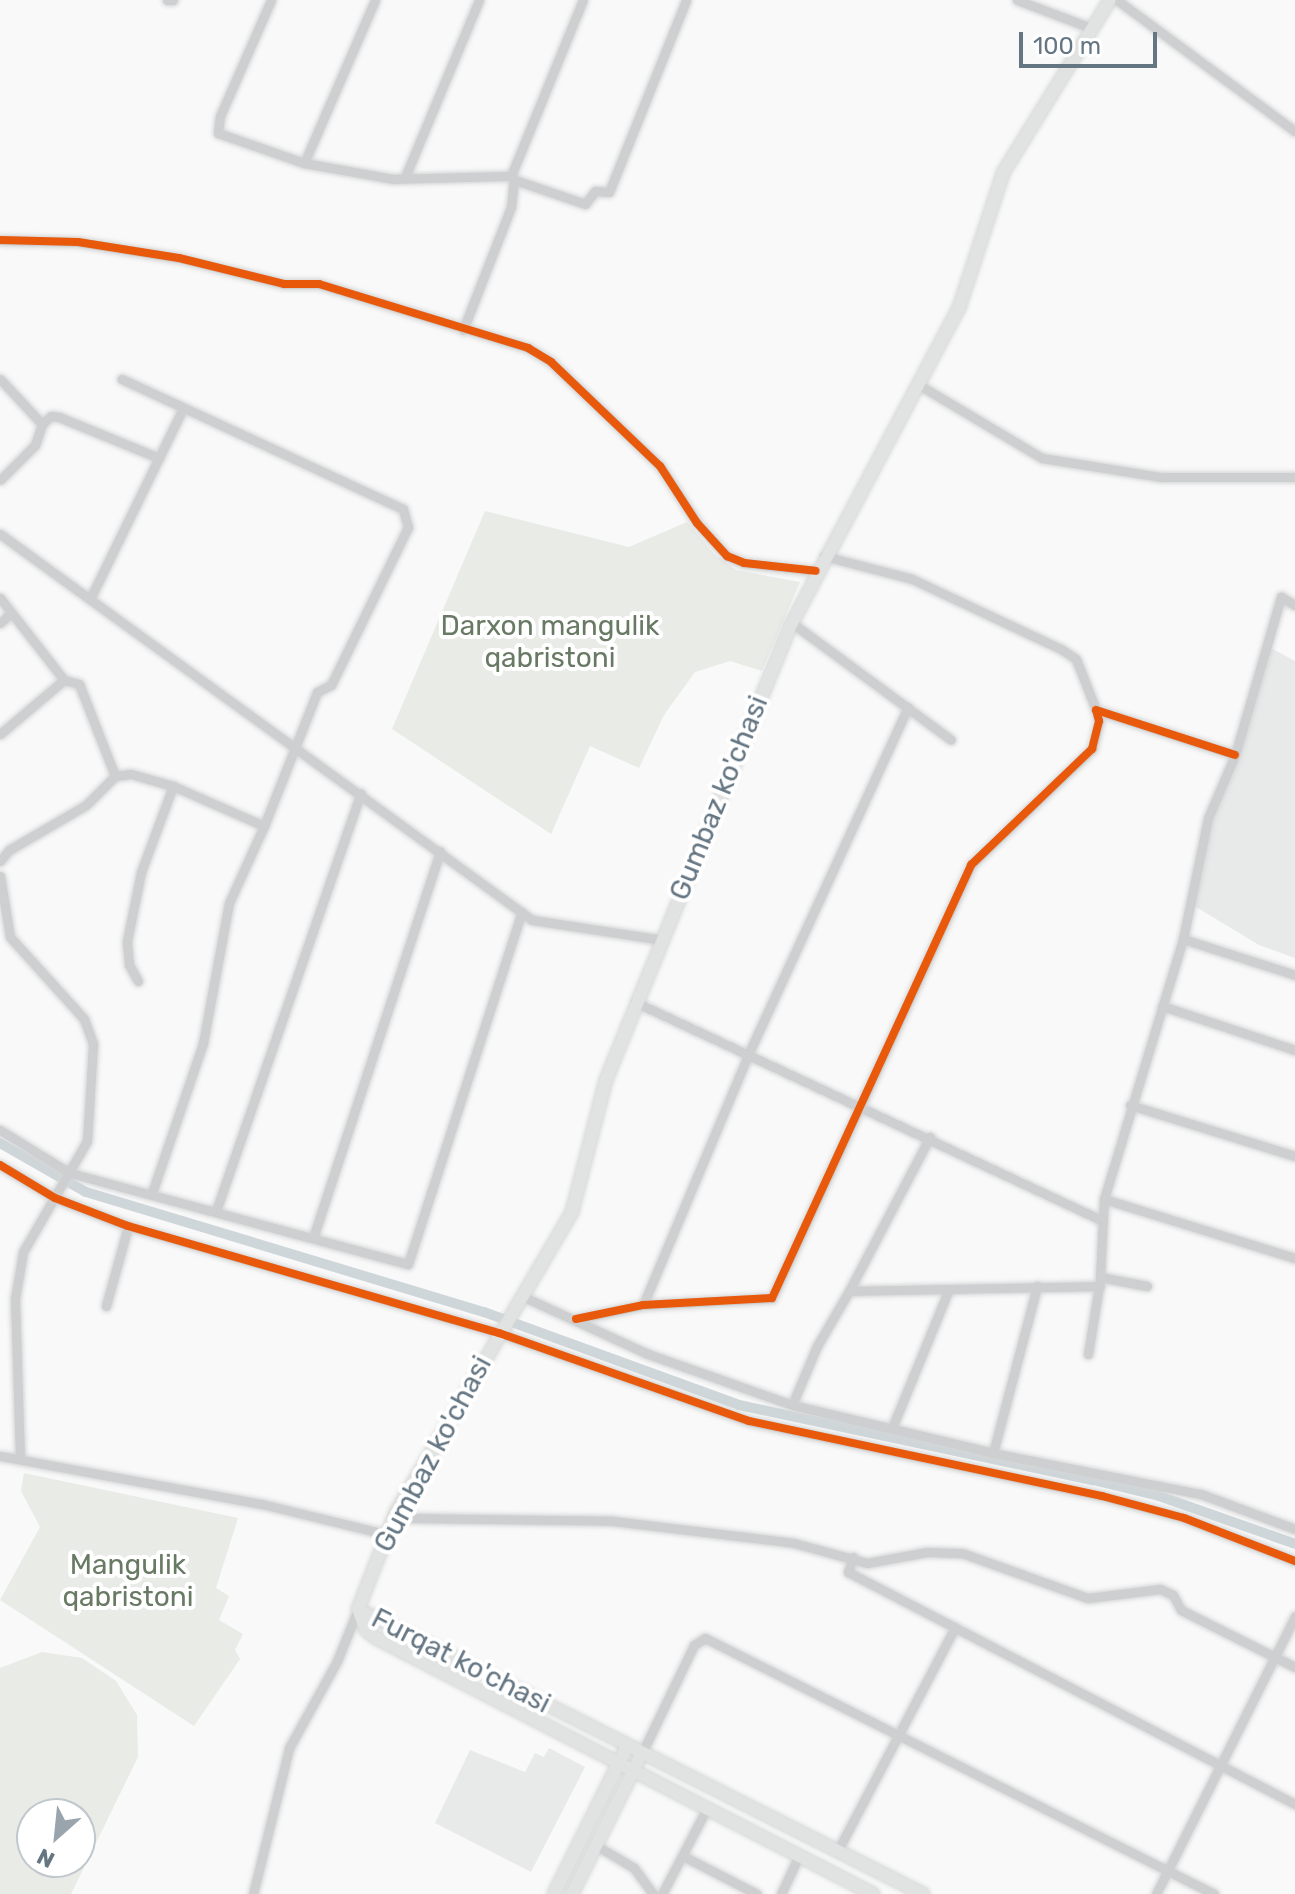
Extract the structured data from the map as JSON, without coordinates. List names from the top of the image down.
{
  "streets": {
    "main road": ["Gumbaz ko'chasi", "Furqat ko'chasi"]
  },
  "crossings": [
    ["Gumbaz ko'chasi", "Furqat ko'chasi"]
  ],
  "parks": ["Darxon mangulik qabristoni", "Mangulik qabristoni"],
  "scale_bar": "100 m",
  "north": "bottom left"
}
